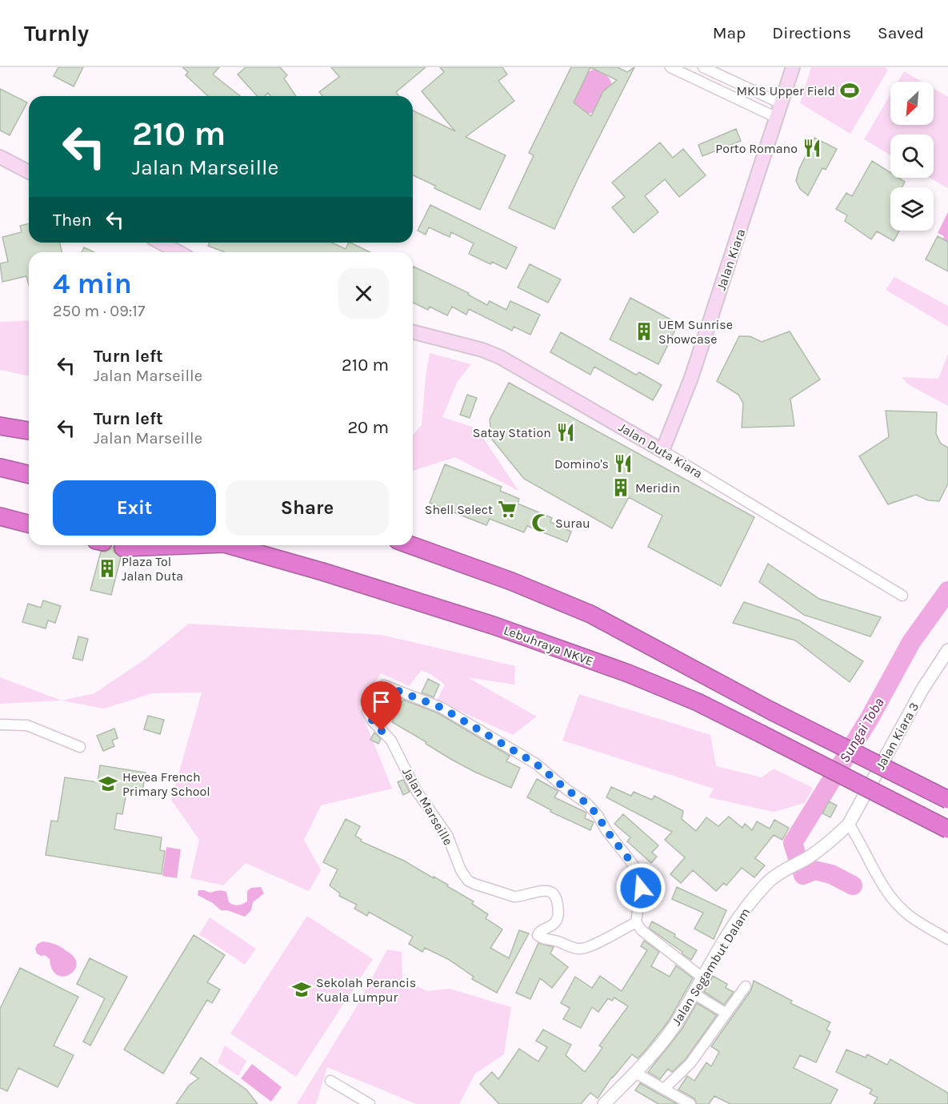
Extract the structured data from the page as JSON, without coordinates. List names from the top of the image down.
{
  "streets": {
    "highway": ["Lebuhraya NKVE"],
    "main road": ["Jalan Kiara", "Jalan Duta Kiara"],
    "street": ["Jalan Kiara 3", "Jalan Marseille", "Jalan Segambut Dalam"]
  },
  "crossings": [
    ["Jalan Kiara", "Jalan Duta Kiara"],
    ["Jalan Kiara 3", "Jalan Segambut Dalam"]
  ],
  "water": ["Sungai Toba"],
  "places": {
    "sports": ["MKIS Upper Field"],
    "restaurant": ["Porto Romano", "Satay Station", "Domino's"],
    "building": ["UEM Sunrise Showcase", "Meridin", "Plaza Tol Jalan Duta"],
    "supermarket": ["Shell Select"],
    "mosque": ["Surau"],
    "school or university": ["Hevea French Primary School", "Sekolah Perancis Kuala Lumpur"]
  },
  "north": "bottom left",
  "page": {
    "header": "Turnly",
    "nav": ["Map", "Directions", "Saved"],
    "turn": ["210 m", "Jalan Marseille"],
    "then": "Then",
    "heading": ["4 min", "250 m · 09:17"],
    "list": [
      {
        "name": "Turn left",
        "note": "Jalan Marseille",
        "value": "210 m"
      },
      {
        "name": "Turn left",
        "note": "Jalan Marseille",
        "value": "20 m"
      }
    ],
    "buttons": ["Exit", "Share"]
  }
}
